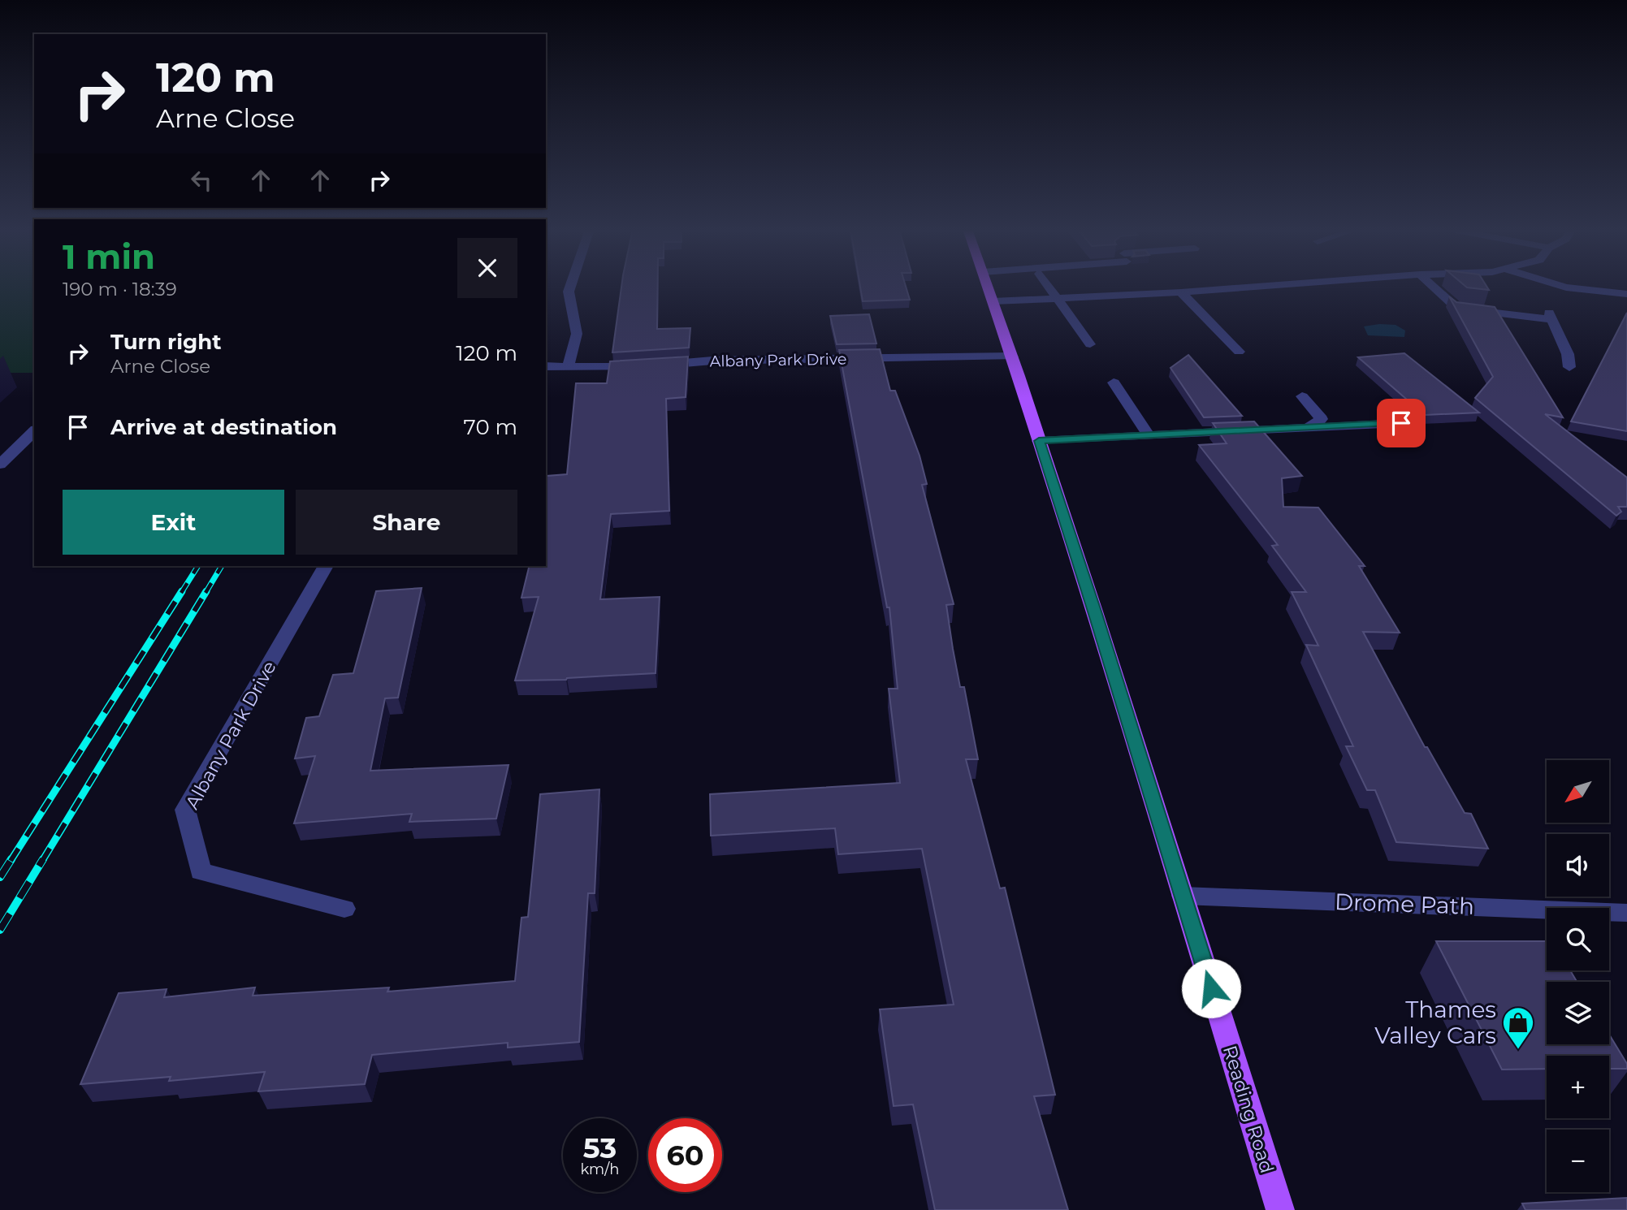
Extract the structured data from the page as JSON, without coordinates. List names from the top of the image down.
{
  "streets": {
    "main road": ["Reading Road"],
    "street": ["Albany Park Drive", "Drome Path"]
  },
  "crossings": [
    ["Albany Park Drive", "Reading Road"],
    ["Drome Path", "Reading Road"]
  ],
  "places": {
    "shop": ["Thames Valley Cars"]
  },
  "north": "bottom left",
  "page": {
    "turn": ["120 m", "Arne Close"],
    "heading": ["1 min", "190 m · 18:39"],
    "list": [
      {
        "name": "Turn right",
        "note": "Arne Close",
        "value": "120 m"
      },
      {
        "name": "Arrive at destination",
        "value": "70 m"
      }
    ],
    "buttons": ["Exit", "Share"],
    "map_buttons": ["+", "−"],
    "speed": "53 km/h",
    "limit": "60"
  }
}
